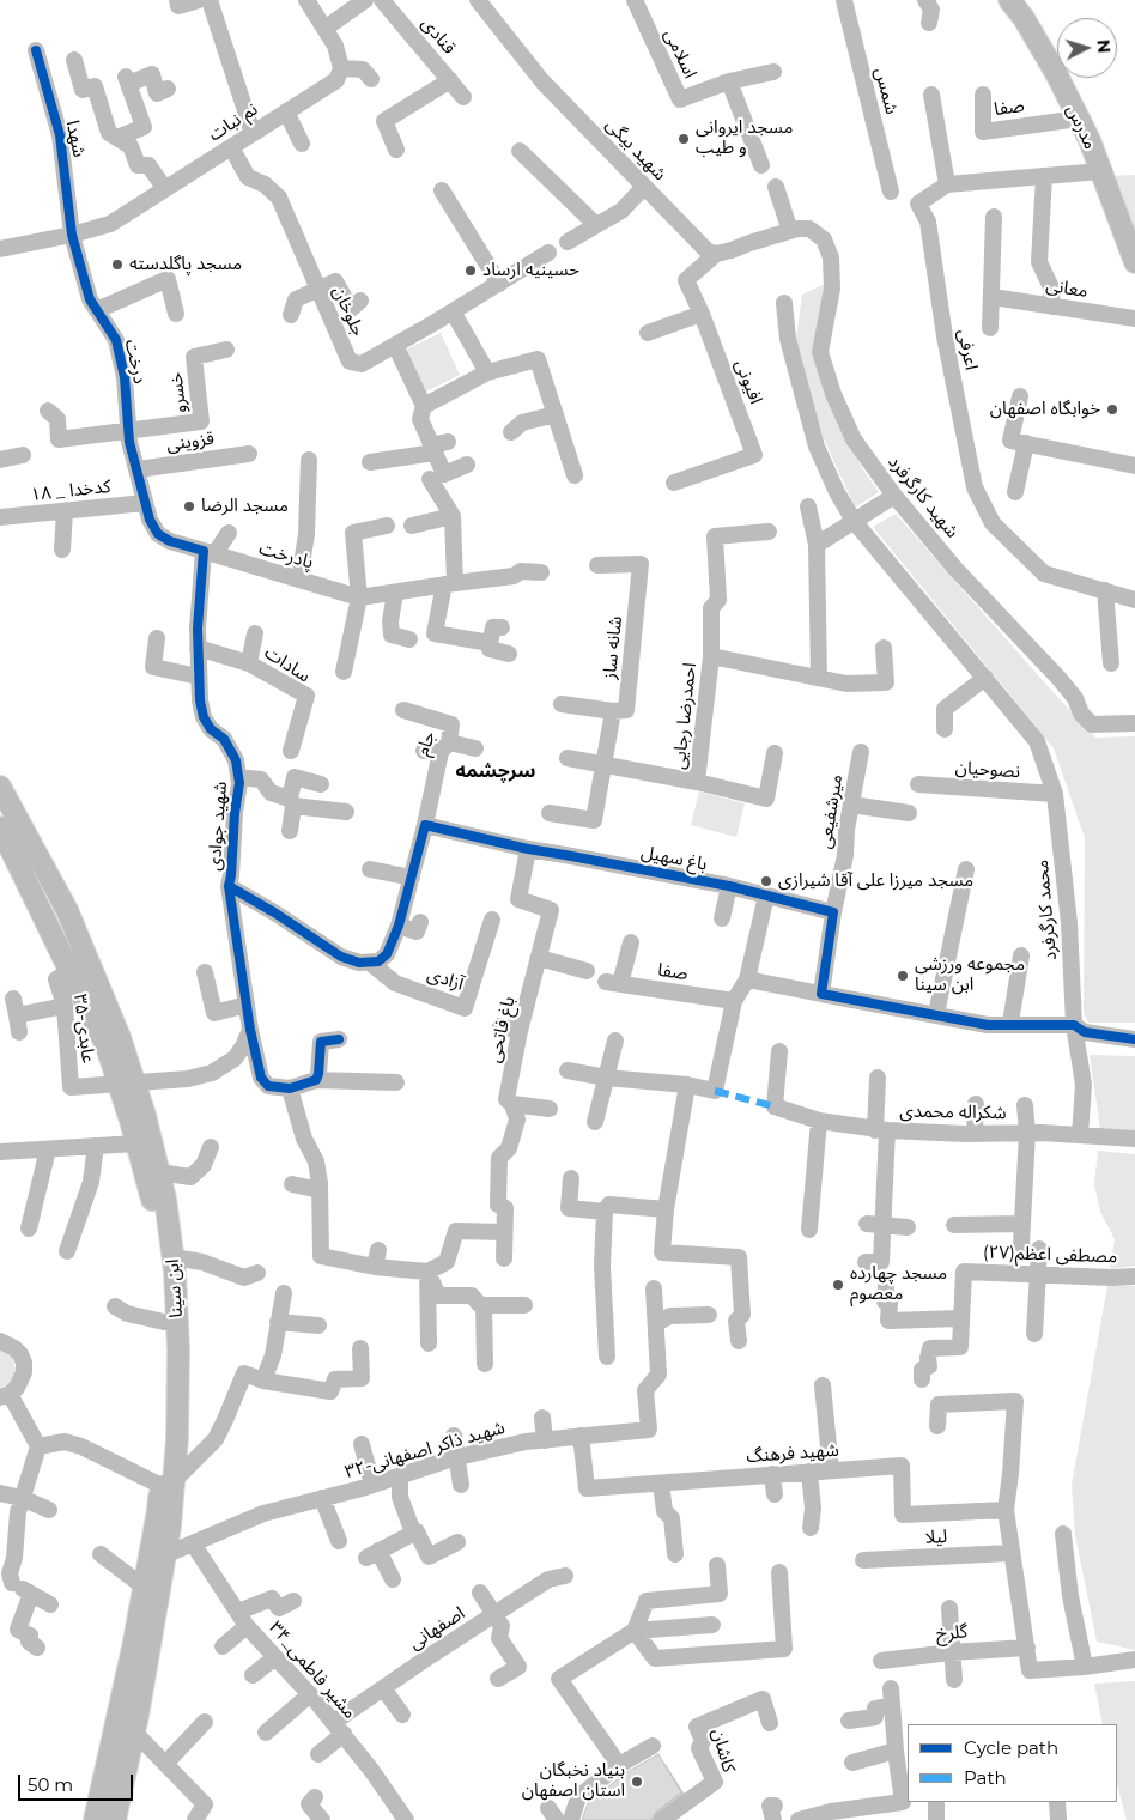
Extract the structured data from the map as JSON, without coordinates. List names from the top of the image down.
{
  "streets": {
    "main road": ["مدرس", "ابن سینا"],
    "street": [
      "قنادی",
      "اسلامی",
      "شمس",
      "صفا",
      "نم نبات",
      "شهدا",
      "شهید بیگی",
      "معانی",
      "جلوخان",
      "اعرفی",
      "درخت",
      "افیونی",
      "خسرو",
      "قزوینی",
      "۱۸ _ کدخدا",
      "شهید کارگرفرد",
      "پادرخت",
      "شانه ساز",
      "سادات",
      "احمدرضا رجایی",
      "جام",
      "نصوحیان",
      "میرشفیعی",
      "شهید جوادی",
      "باغ سهیل",
      "محمد کارگرفرد",
      "آزادی",
      "۳۵-عابدی",
      "باغ فاتحی",
      "شکراله محمدی",
      "مصطفی اعظم(۲۷)",
      "۳۲-شهید ذاکر اصفهانی",
      "شهید فرهنگ",
      "لیلا",
      "اصفهانی",
      "گلرخ",
      "۳۴_مشیر فاطمی",
      "کاشان"
    ]
  },
  "crossings": [
    ["صفا", "مدرس"],
    ["نم نبات", "شهدا"],
    ["نم نبات", "جلوخان"],
    ["نم نبات", "درخت"],
    ["مدرس", "اعرفی"],
    ["شهدا", "درخت"],
    ["شهید بیگی", "افیونی"],
    ["درخت", "خسرو"],
    ["درخت", "قزوینی"],
    ["درخت", "۱۸ _ کدخدا"],
    ["پادرخت", "شهید جوادی"],
    ["سادات", "شهید جوادی"],
    ["جام", "باغ سهیل"],
    ["نصوحیان", "محمد کارگرفرد"],
    ["میرشفیعی", "باغ سهیل"],
    ["باغ سهیل", "باغ فاتحی"],
    ["محمد کارگرفرد", "شکراله محمدی"],
    ["۳۵-عابدی", "ابن سینا"],
    ["ابن سینا", "۳۲-شهید ذاکر اصفهانی"],
    ["۳۲-شهید ذاکر اصفهانی", "شهید فرهنگ"],
    ["۳۲-شهید ذاکر اصفهانی", "۳۴_مشیر فاطمی"],
    ["اصفهانی", "۳۴_مشیر فاطمی"]
  ],
  "districts": ["سرچشمه"],
  "places": [
    "مسجد ایروانی و طیب",
    "مسجد پاگلدسته",
    "حسینیه ارساد",
    "خوابگاه اصفهان",
    "مسجد الرضا",
    "مسجد میرزا علی آقا شیرازی",
    "مجموعه ورزشی ابن سینا",
    "مسجد چهارده معصوم",
    "بنیاد نخبگان استان اصفهان"
  ],
  "legend": ["Cycle path", "Path"],
  "scale_bar": "50 m",
  "north": "right"
}
